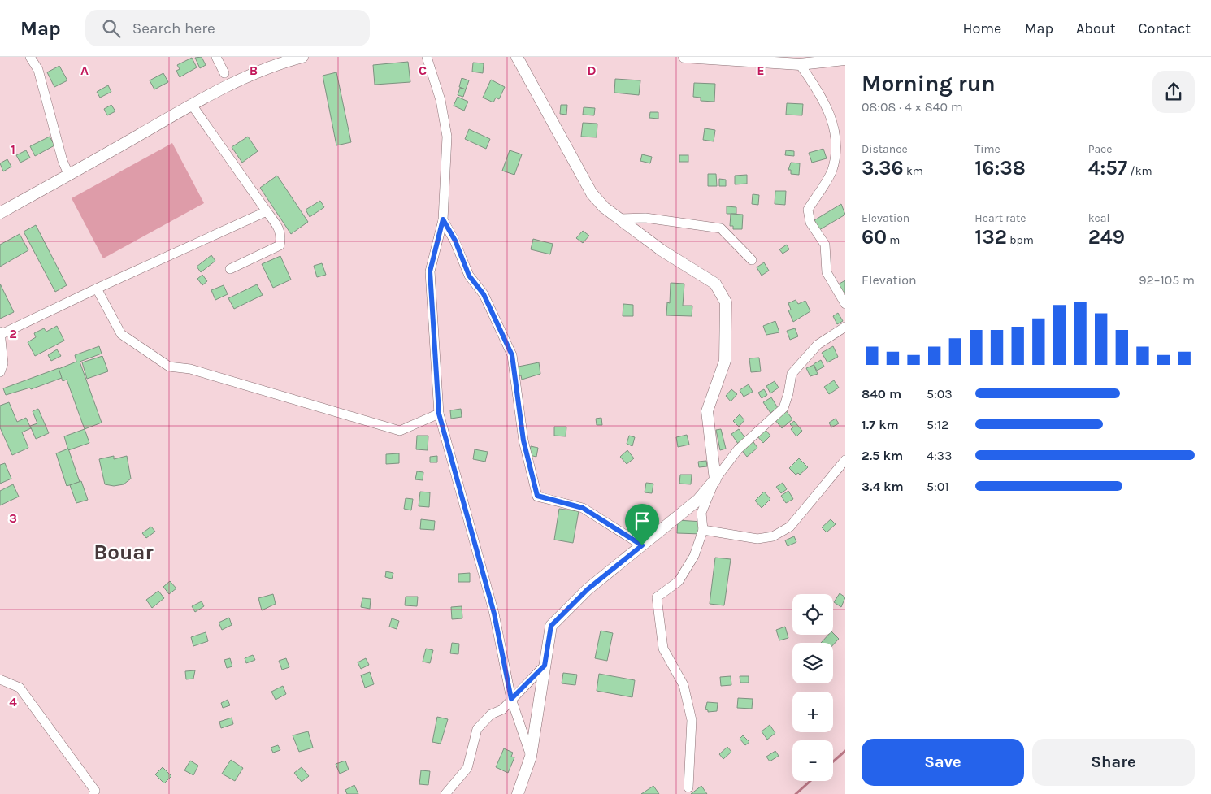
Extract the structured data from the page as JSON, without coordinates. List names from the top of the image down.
{
  "districts": ["Bouar"],
  "page": {
    "header": "Map",
    "search": "Search here",
    "nav": [
      "Home",
      "Map",
      "About",
      "Contact"
    ],
    "heading": ["Morning run", "08:08 · 4 × 840 m"],
    "stats": [
      ["Distance", "3.36 km"],
      ["Time", "16:38"],
      ["Pace", "4:57 /km"],
      ["Elevation", "60 m"],
      ["Heart rate", "132 bpm"],
      ["kcal", "249"]
    ],
    "chart": ["Elevation", "92–105 m"],
    "list": [
      {
        "name": "840 m",
        "note": "5:03"
      },
      {
        "name": "1.7 km",
        "note": "5:12"
      },
      {
        "name": "2.5 km",
        "note": "4:33"
      },
      {
        "name": "3.4 km",
        "note": "5:01"
      }
    ],
    "map_buttons": ["+", "−"],
    "buttons": ["Save", "Share"]
  },
  "grid": {
    "columns": [
      "A",
      "B",
      "C",
      "D",
      "E"
    ],
    "rows": [
      "1",
      "2",
      "3",
      "4"
    ]
  }
}
